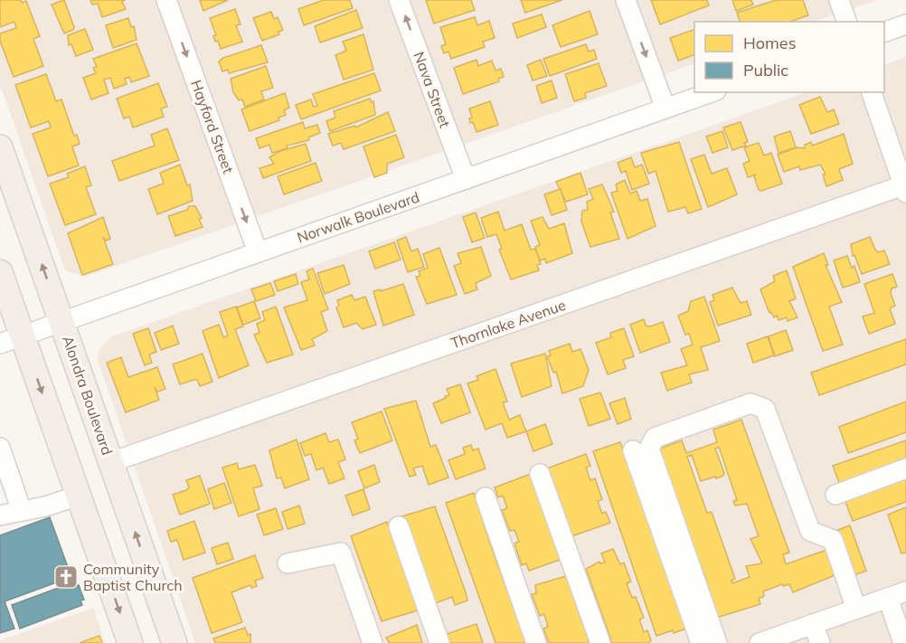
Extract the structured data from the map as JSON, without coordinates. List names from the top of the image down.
{
  "streets": {
    "main road": ["Alondra Boulevard"],
    "street": [
      "Nava Street",
      "Hayford Street",
      "Norwalk Boulevard",
      "Thornlake Avenue"
    ]
  },
  "crossings": [
    ["Nava Street", "Norwalk Boulevard"],
    ["Hayford Street", "Norwalk Boulevard"],
    ["Norwalk Boulevard", "Alondra Boulevard"],
    ["Thornlake Avenue", "Alondra Boulevard"]
  ],
  "one_way": ["Nava Street", "Hayford Street"],
  "places": {
    "church": ["Community Baptist Church"]
  },
  "legend": ["Homes", "Public"]
}
